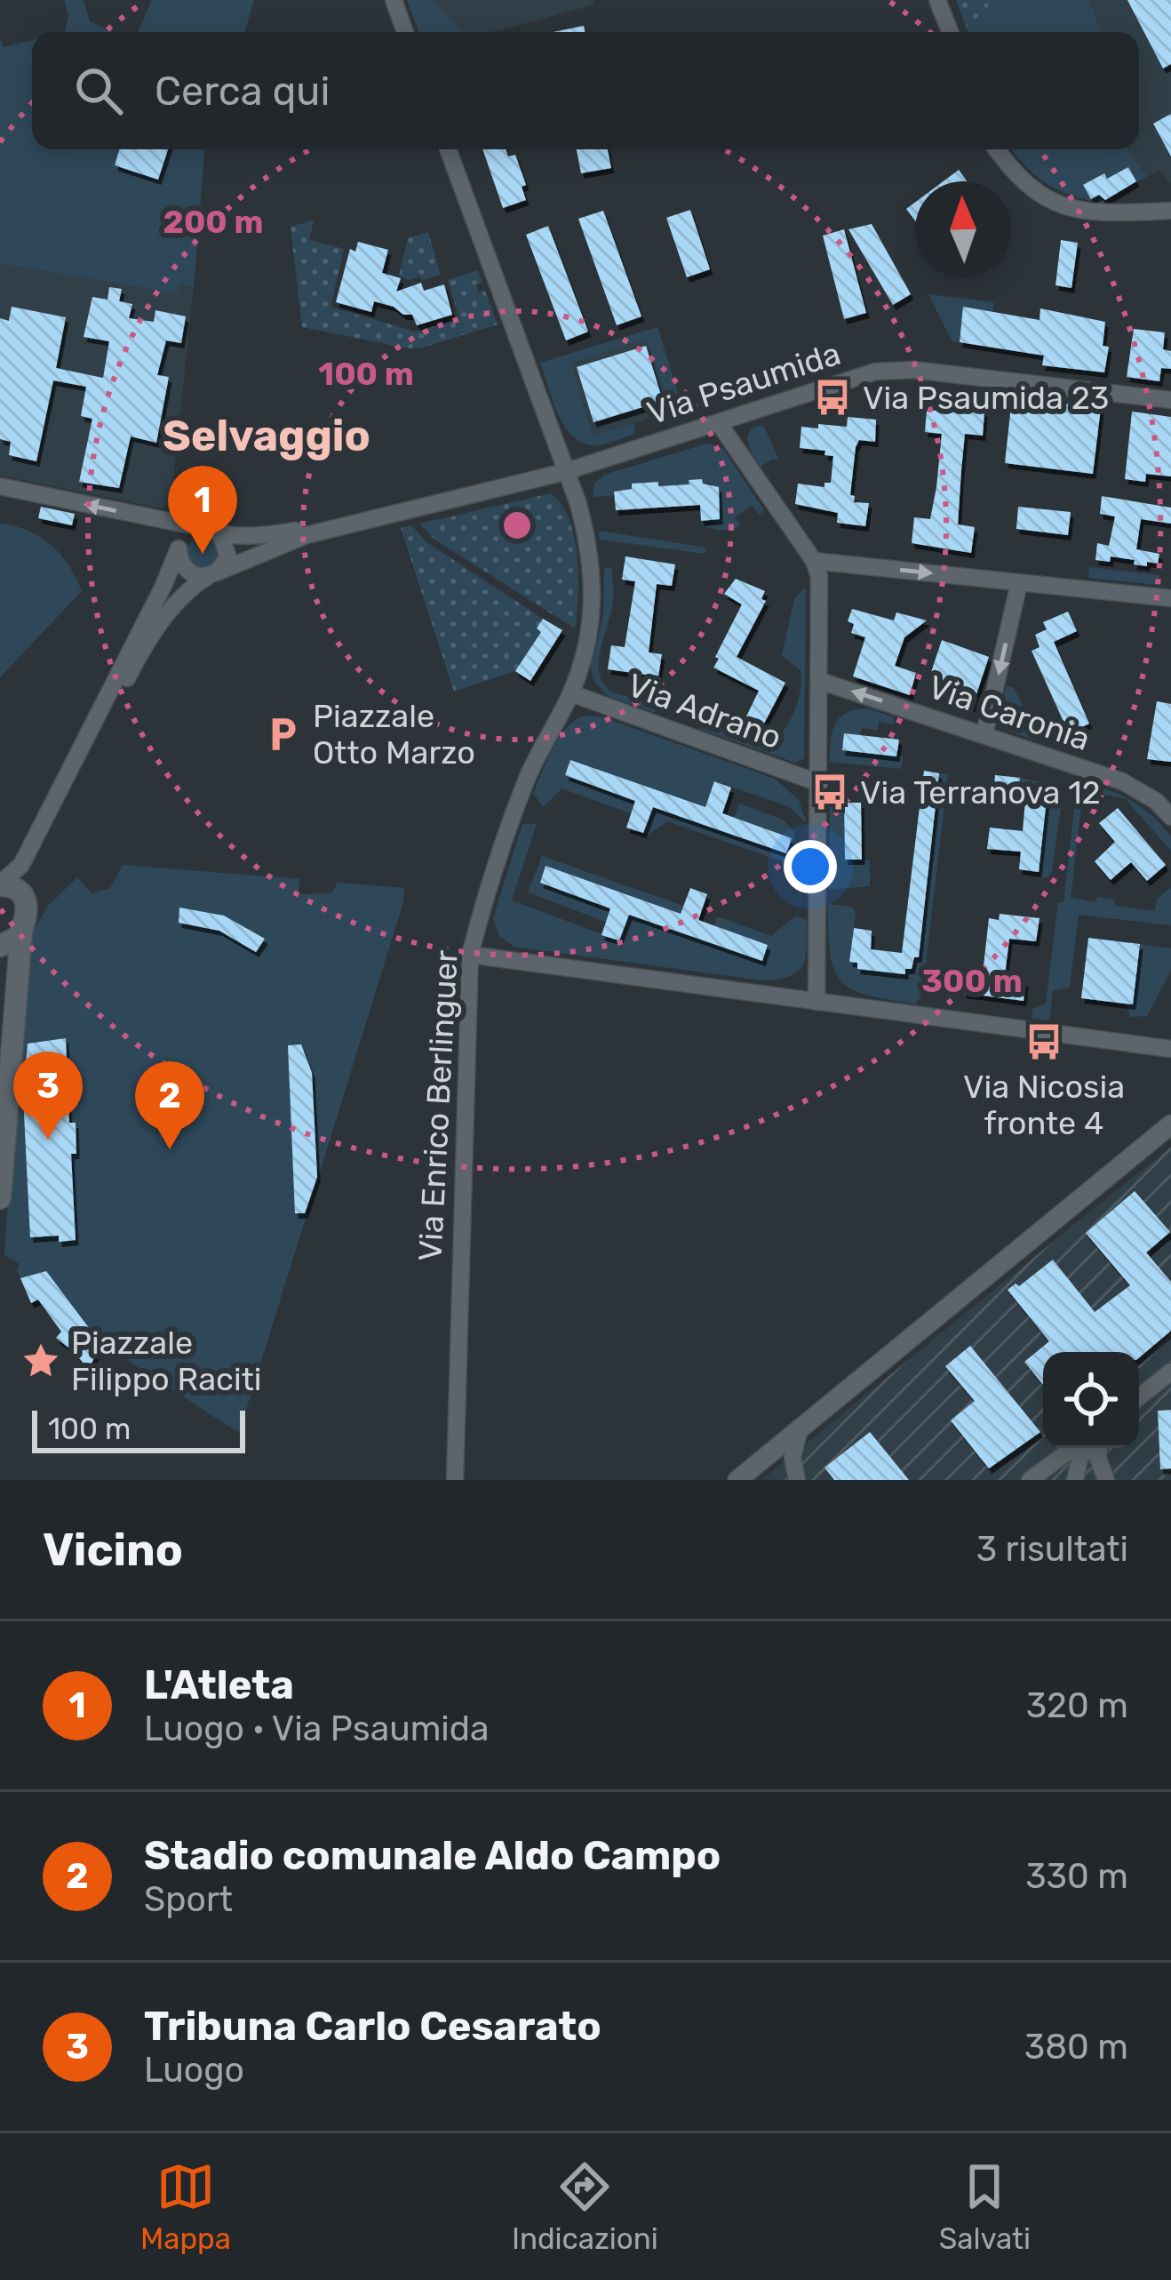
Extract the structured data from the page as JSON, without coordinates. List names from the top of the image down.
{
  "streets": {
    "street": [
      "Via Psaumida",
      "Via Adrano",
      "Via Caronia",
      "Via Enrico Berlinguer"
    ]
  },
  "crossings": [
    ["Via Psaumida", "Via Enrico Berlinguer"],
    ["Via Adrano", "Via Enrico Berlinguer"]
  ],
  "districts": ["Selvaggio"],
  "places": {
    "bus stop": ["Via Psaumida 23", "Via Terranova 12", "Via Nicosia fronte 4"],
    "parking": ["Piazzale Otto Marzo"],
    "place": ["Piazzale Filippo Raciti"]
  },
  "scale_bar": "100 m",
  "north": "top",
  "page": {
    "search": "Cerca qui",
    "pins": ["1", "3", "2"],
    "scale": "100 m",
    "heading": ["Vicino", "3 risultati"],
    "list": [
      {
        "mark": "1",
        "name": "L'Atleta",
        "note": "Luogo · Via Psaumida",
        "value": "320 m"
      },
      {
        "mark": "2",
        "name": "Stadio comunale Aldo Campo",
        "note": "Sport",
        "value": "330 m"
      },
      {
        "mark": "3",
        "name": "Tribuna Carlo Cesarato",
        "note": "Luogo",
        "value": "380 m"
      }
    ],
    "nav": ["Mappa", "Indicazioni", "Salvati"]
  },
  "rings": ["200 m", "100 m", "300 m"]
}
